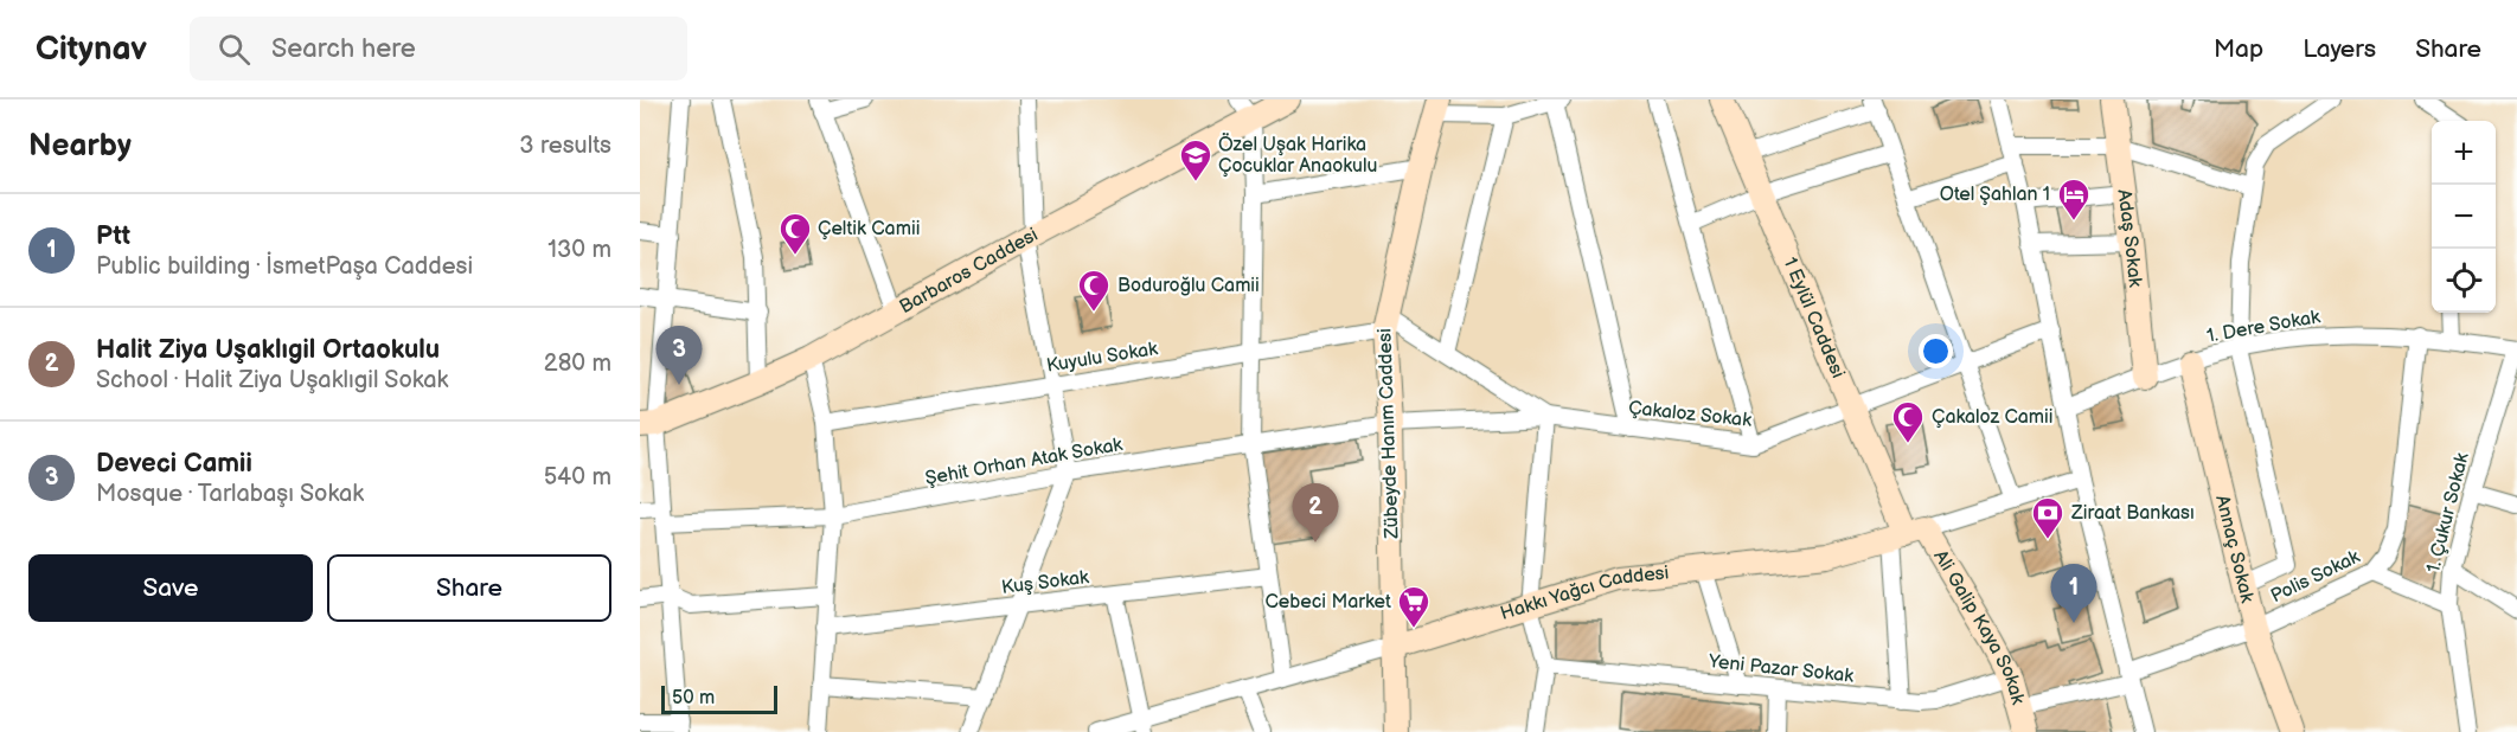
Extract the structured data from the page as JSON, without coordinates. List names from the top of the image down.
{
  "streets": {
    "main road": [
      "Adaş Sokak",
      "Barbaros Caddesi",
      "1 Eylül Caddesi",
      "Zübeyde Hanım Caddesi",
      "Annaç Sokak",
      "Hakkı Yağcı Caddesi",
      "Ali Galip Kaya Sokak"
    ],
    "street": [
      "1. Dere Sokak",
      "Kuyulu Sokak",
      "Çakaloz Sokak",
      "Şehit Orhan Atak Sokak",
      "1. Çukur Sokak",
      "Polis Sokak",
      "Kuş Sokak",
      "Yeni Pazar Sokak"
    ]
  },
  "crossings": [
    ["Adaş Sokak", "1. Dere Sokak"],
    ["1 Eylül Caddesi", "Çakaloz Sokak"],
    ["1 Eylül Caddesi", "Hakkı Yağcı Caddesi"],
    ["1 Eylül Caddesi", "Ali Galip Kaya Sokak"],
    ["1. Dere Sokak", "1. Çukur Sokak"],
    ["1. Dere Sokak", "Annaç Sokak"],
    ["1. Dere Sokak", "Polis Sokak"],
    ["Kuyulu Sokak", "Zübeyde Hanım Caddesi"],
    ["Çakaloz Sokak", "Zübeyde Hanım Caddesi"],
    ["Çakaloz Sokak", "Şehit Orhan Atak Sokak"],
    ["Zübeyde Hanım Caddesi", "Şehit Orhan Atak Sokak"],
    ["Zübeyde Hanım Caddesi", "Hakkı Yağcı Caddesi"],
    ["Annaç Sokak", "Polis Sokak"],
    ["Polis Sokak", "Ali Galip Kaya Sokak"],
    ["Hakkı Yağcı Caddesi", "Ali Galip Kaya Sokak"],
    ["Ali Galip Kaya Sokak", "Yeni Pazar Sokak"]
  ],
  "places": {
    "school or university": ["Özel Uşak Harika Çocuklar Anaokulu"],
    "hotel": ["Otel Şahlan 1"],
    "mosque": ["Çeltik Camii", "Boduroğlu Camii", "Çakaloz Camii"],
    "bank": ["Ziraat Bankası"],
    "supermarket": ["Cebeci Market"]
  },
  "scale_bar": "50 m",
  "page": {
    "header": "Citynav",
    "search": "Search here",
    "nav": ["Map", "Layers", "Share"],
    "heading": ["Nearby", "3 results"],
    "map_buttons": ["+", "−"],
    "list": [
      {
        "mark": "1",
        "name": "Ptt",
        "note": "Public building · İsmetPaşa Caddesi",
        "value": "130 m"
      },
      {
        "mark": "2",
        "name": "Halit Ziya Uşaklıgil Ortaokulu",
        "note": "School · Halit Ziya Uşaklıgil Sokak",
        "value": "280 m"
      },
      {
        "mark": "3",
        "name": "Deveci Camii",
        "note": "Mosque · Tarlabaşı Sokak",
        "value": "540 m"
      }
    ],
    "pins": ["3", "2", "1"],
    "buttons": ["Save", "Share"],
    "scale": "50 m"
  }
}
